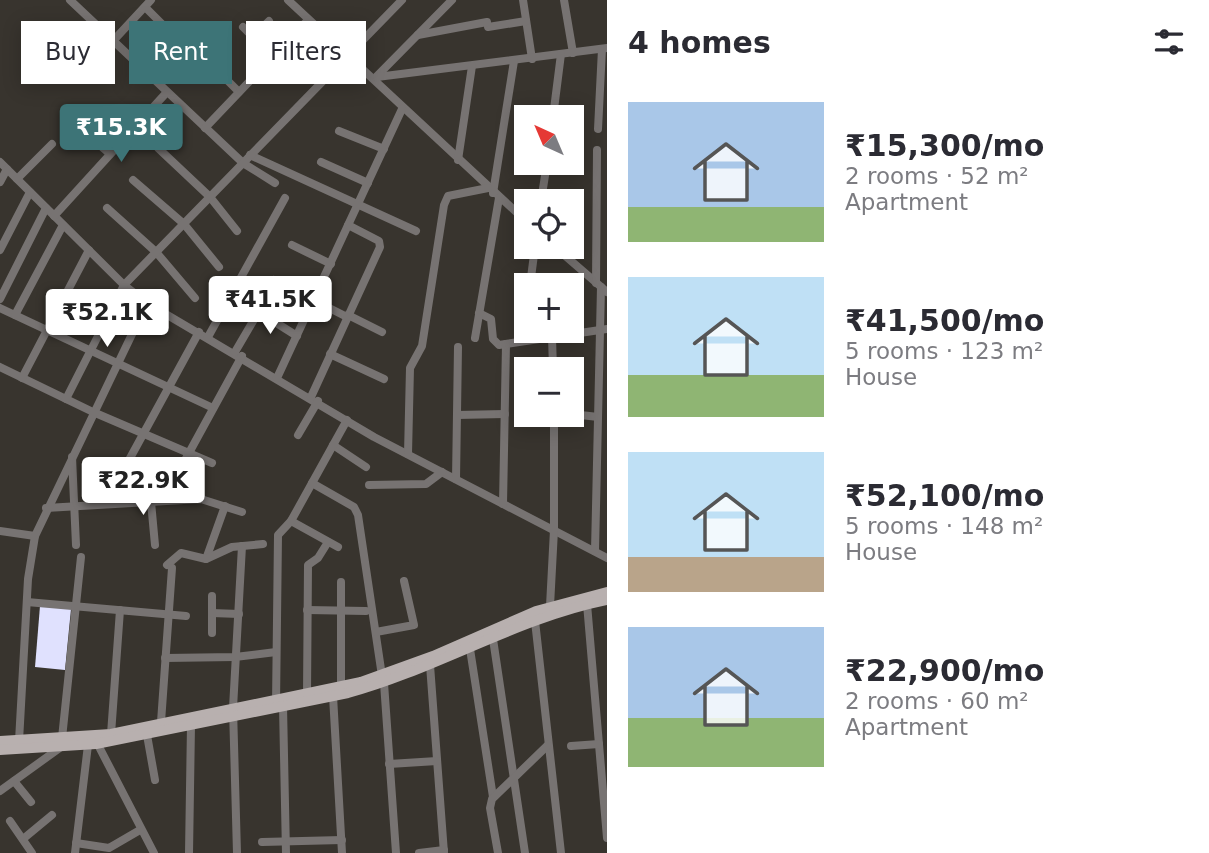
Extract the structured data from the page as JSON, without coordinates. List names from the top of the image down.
{
  "north": "top left",
  "page": {
    "heading": "4 homes",
    "chip": ["Buy", "Rent", "Filters"],
    "list": [
      {
        "name": "₹15,300/mo",
        "note": "2 rooms · 52 m² · Apartment"
      },
      {
        "name": "₹41,500/mo",
        "note": "5 rooms · 123 m² · House"
      },
      {
        "name": "₹52,100/mo",
        "note": "5 rooms · 148 m² · House"
      },
      {
        "name": "₹22,900/mo",
        "note": "2 rooms · 60 m² · Apartment"
      }
    ],
    "price": [
      "₹15.3K",
      "₹41.5K",
      "₹52.1K",
      "₹22.9K"
    ],
    "map_buttons": ["+", "−"]
  }
}
